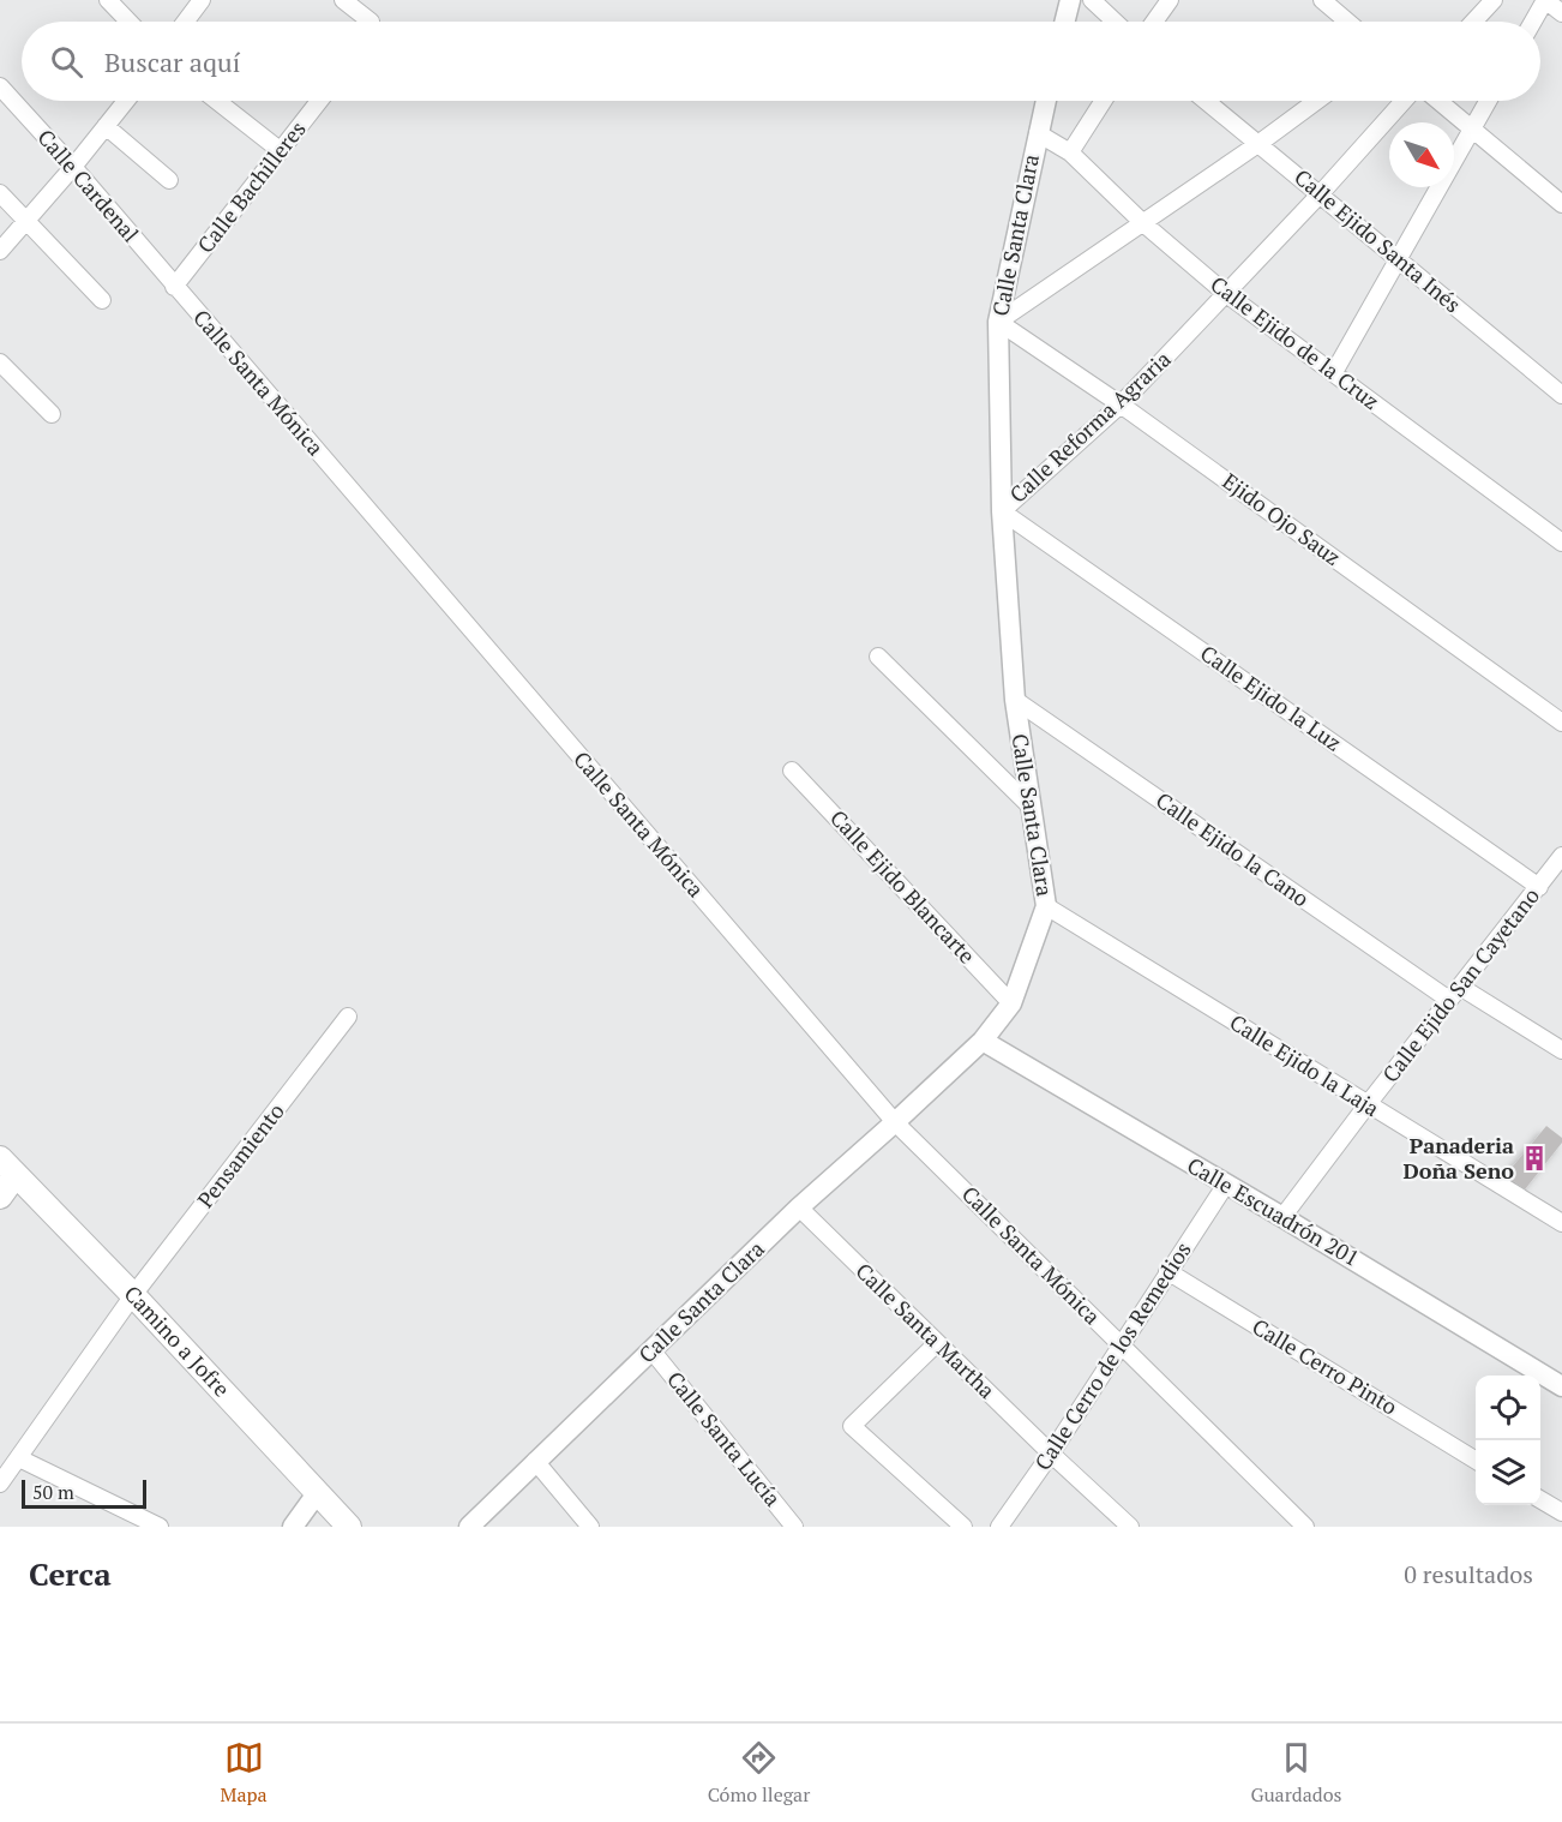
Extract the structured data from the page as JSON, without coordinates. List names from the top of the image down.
{
  "streets": {
    "main road": ["Camino a Jofre"],
    "street": [
      "Calle Cardenal",
      "Calle Bachilleres",
      "Calle Santa Clara",
      "Calle Ejido Santa Inés",
      "Calle Ejido de la Cruz",
      "Calle Santa Mónica",
      "Calle Reforma Agraria",
      "Ejido Ojo Sauz",
      "Calle Ejido la Luz",
      "Calle Ejido la Cano",
      "Calle Ejido Blancarte",
      "Calle Ejido San Cayetano",
      "Calle Ejido la Laja",
      "Pensamiento",
      "Calle Escuadrón 201",
      "Calle Santa Martha",
      "Calle Cerro de los Remedios",
      "Calle Cerro Pinto",
      "Calle Santa Lucía"
    ]
  },
  "crossings": [
    ["Calle Cardenal", "Calle Bachilleres"],
    ["Calle Cardenal", "Calle Santa Mónica"],
    ["Calle Bachilleres", "Calle Santa Mónica"],
    ["Calle Santa Clara", "Calle Ejido de la Cruz"],
    ["Calle Santa Clara", "Calle Santa Mónica"],
    ["Calle Santa Clara", "Calle Reforma Agraria"],
    ["Calle Santa Clara", "Ejido Ojo Sauz"],
    ["Calle Santa Clara", "Calle Ejido la Luz"],
    ["Calle Santa Clara", "Calle Ejido la Cano"],
    ["Calle Santa Clara", "Calle Ejido Blancarte"],
    ["Calle Santa Clara", "Calle Ejido la Laja"],
    ["Calle Santa Clara", "Calle Escuadrón 201"],
    ["Calle Santa Clara", "Calle Santa Martha"],
    ["Calle Santa Clara", "Calle Santa Lucía"],
    ["Calle Ejido Santa Inés", "Calle Reforma Agraria"],
    ["Calle Ejido de la Cruz", "Calle Reforma Agraria"],
    ["Calle Santa Mónica", "Calle Cerro de los Remedios"],
    ["Calle Reforma Agraria", "Ejido Ojo Sauz"],
    ["Calle Reforma Agraria", "Calle Ejido la Luz"],
    ["Calle Ejido la Luz", "Calle Ejido San Cayetano"],
    ["Calle Ejido la Cano", "Calle Ejido San Cayetano"],
    ["Calle Ejido San Cayetano", "Calle Ejido la Laja"],
    ["Calle Ejido San Cayetano", "Calle Escuadrón 201"],
    ["Pensamiento", "Camino a Jofre"],
    ["Calle Escuadrón 201", "Calle Cerro de los Remedios"],
    ["Calle Santa Martha", "Calle Cerro de los Remedios"],
    ["Calle Cerro de los Remedios", "Calle Cerro Pinto"]
  ],
  "places": {
    "building": ["Panaderia Doña Seno"]
  },
  "scale_bar": "50 m",
  "north": "bottom right",
  "page": {
    "search": "Buscar aquí",
    "scale": "50 m",
    "heading": ["Cerca", "0 resultados"],
    "nav": ["Mapa", "Cómo llegar", "Guardados"]
  }
}
